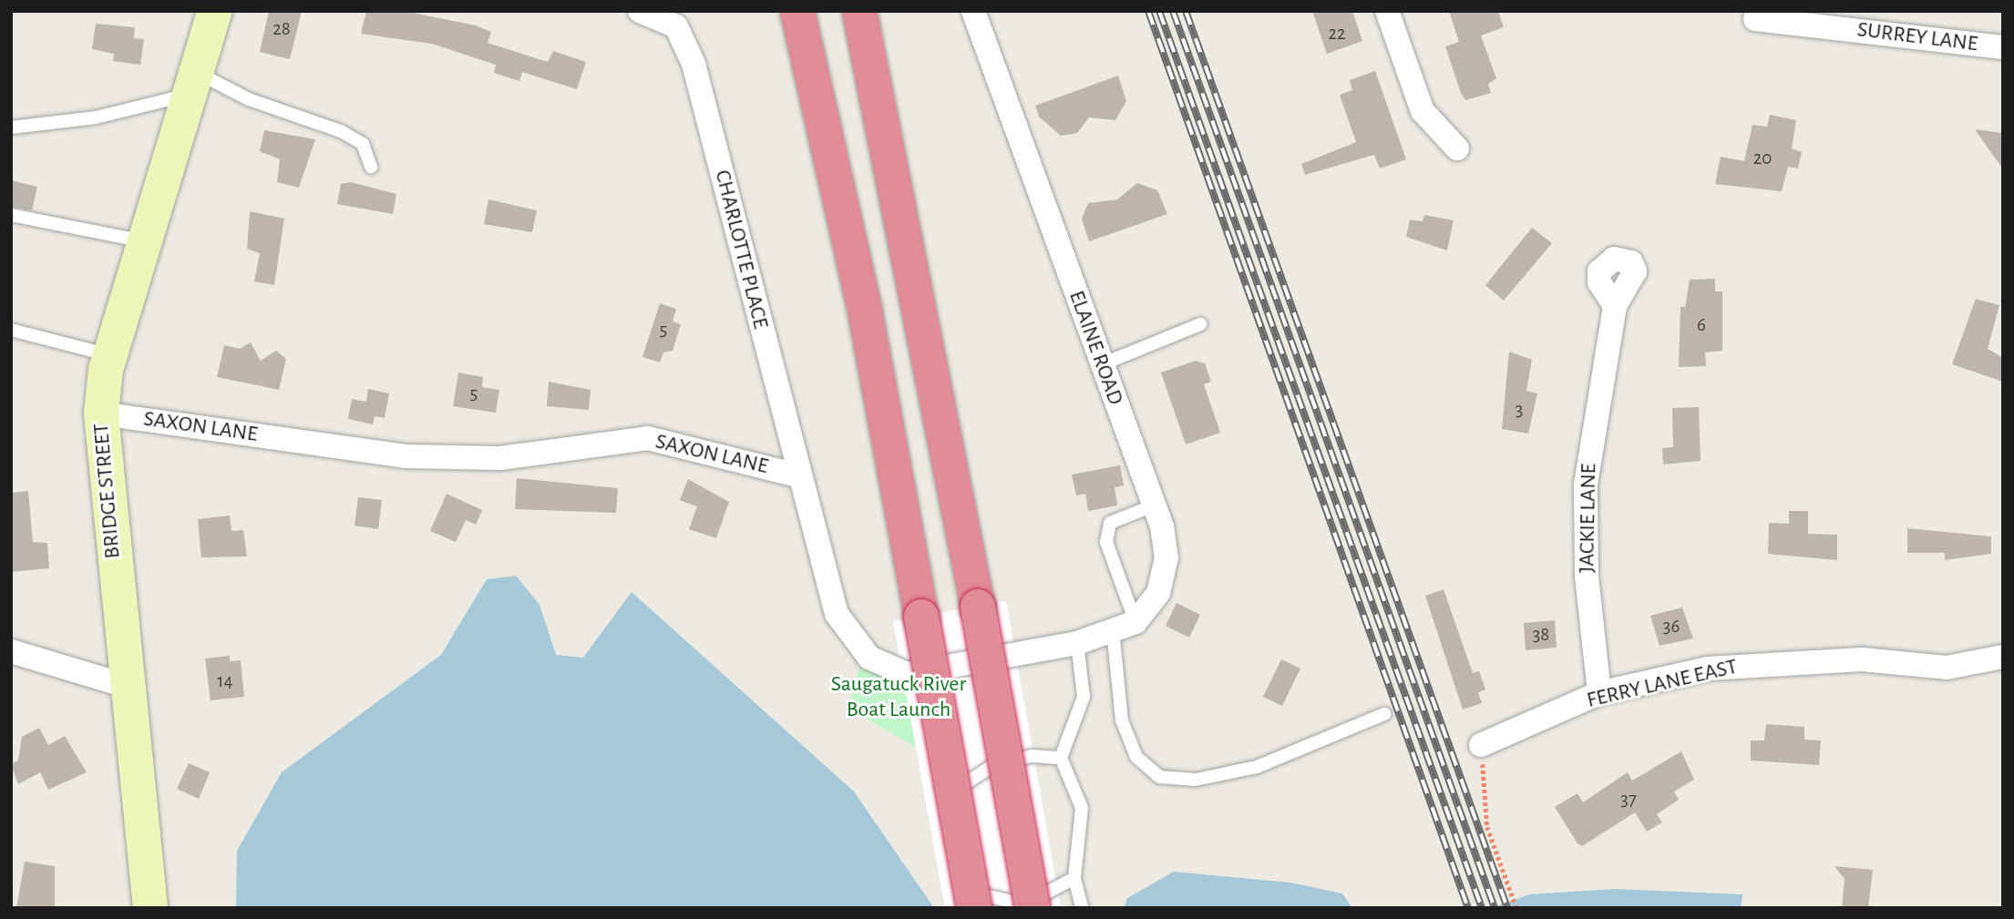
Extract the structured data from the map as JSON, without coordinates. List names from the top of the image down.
{
  "streets": {
    "main road": ["BRIDGE STREET"],
    "street": [
      "SURREY LANE",
      "CHARLOTTE PLACE",
      "ELAINE ROAD",
      "SAXON LANE",
      "JACKIE LANE",
      "FERRY LANE EAST"
    ]
  },
  "crossings": [
    ["CHARLOTTE PLACE", "SAXON LANE"],
    ["SAXON LANE", "BRIDGE STREET"],
    ["JACKIE LANE", "FERRY LANE EAST"]
  ],
  "parks": ["Saugatuck River Boat Launch"],
  "house_numbers": [
    "28",
    "22",
    "20",
    "6",
    "5",
    "5",
    "3",
    "36",
    "38",
    "14",
    "37"
  ]
}
